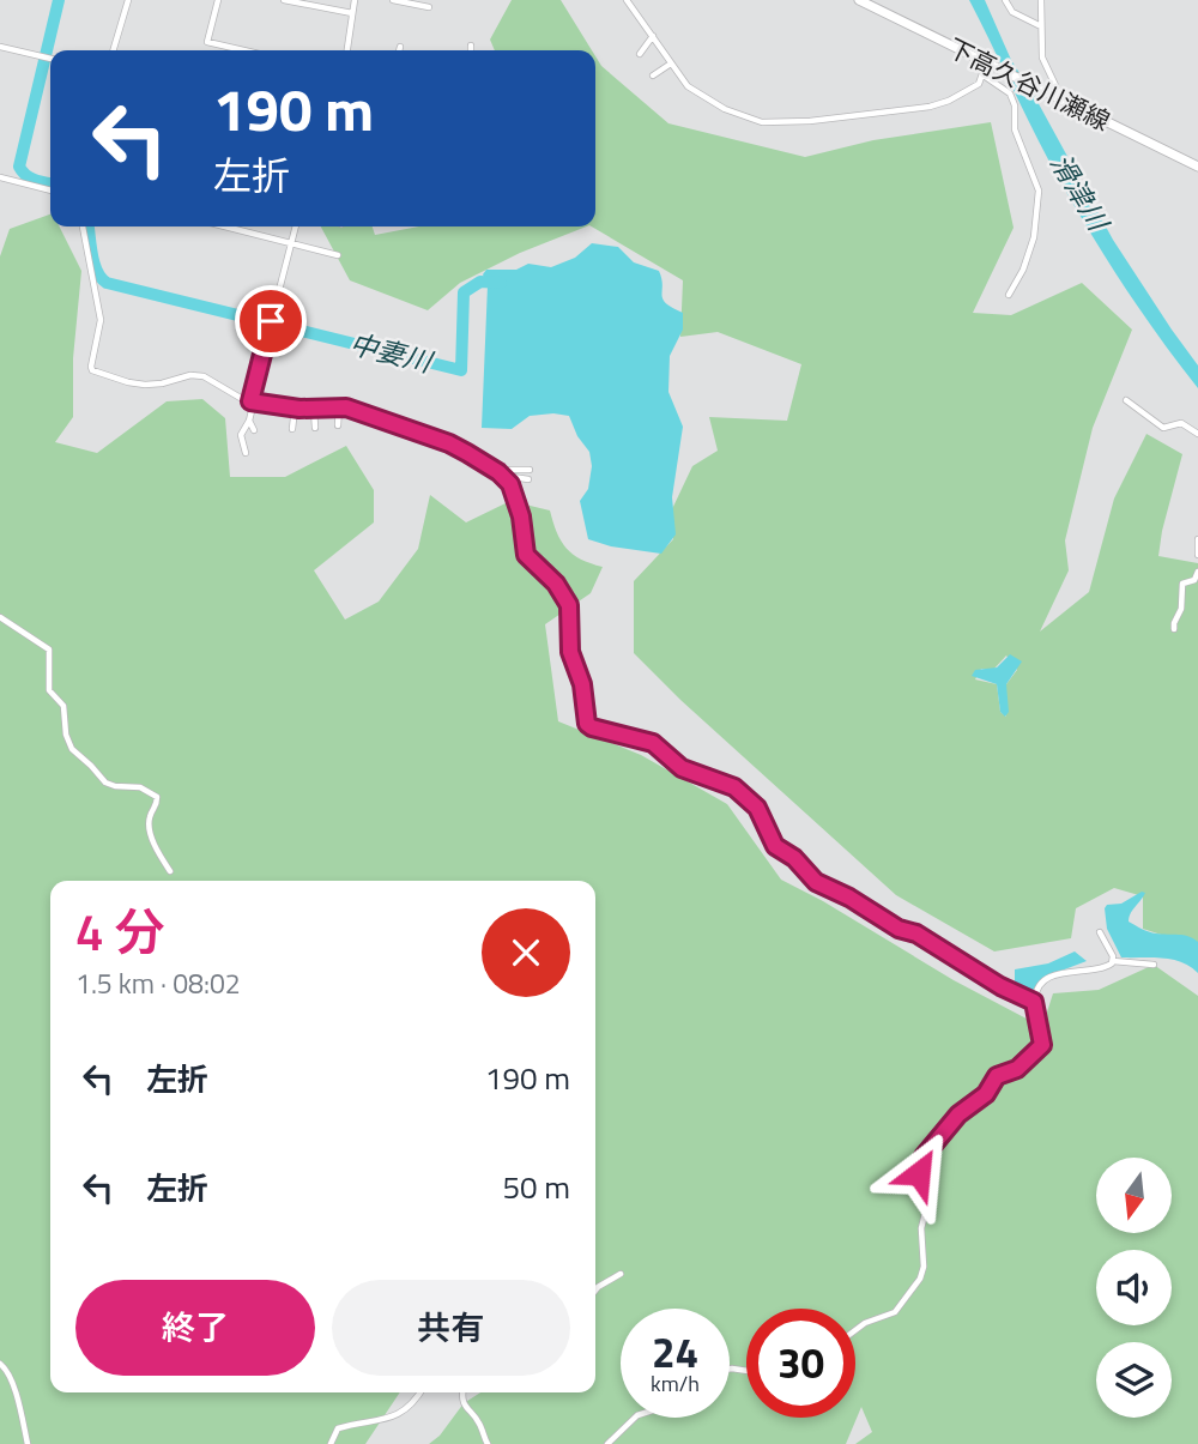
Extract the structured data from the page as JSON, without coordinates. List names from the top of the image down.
{
  "streets": {
    "main road": ["下高久谷川瀬線"]
  },
  "water": ["滑津川", "中妻川"],
  "north": "bottom",
  "page": {
    "turn": ["190 m", "左折"],
    "heading": ["4 分", "1.5 km · 08:02"],
    "list": [
      {
        "name": "左折",
        "value": "190 m"
      },
      {
        "name": "左折",
        "value": "50 m"
      }
    ],
    "buttons": ["終了", "共有"],
    "speed": "24 km/h",
    "limit": "30"
  }
}
